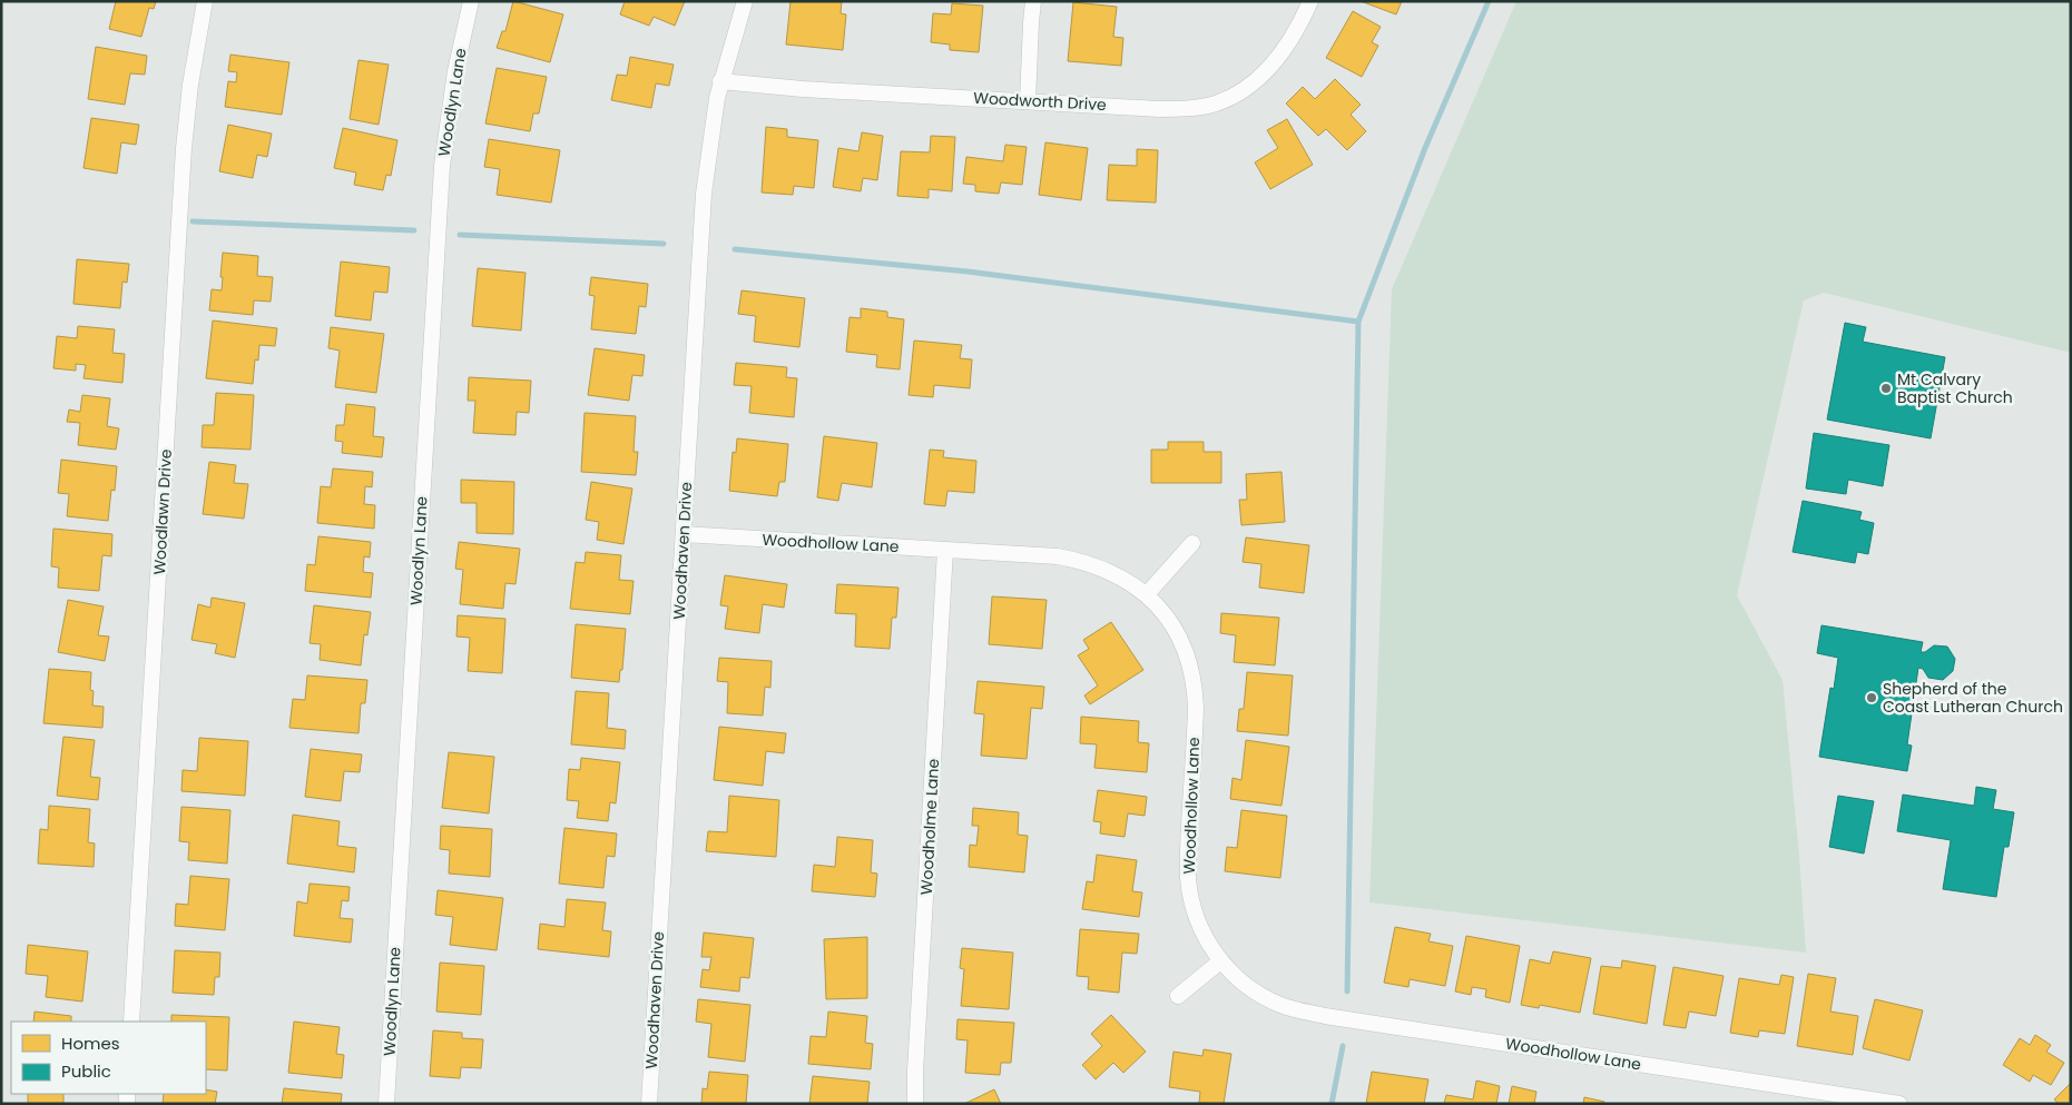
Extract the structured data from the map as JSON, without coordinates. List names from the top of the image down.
{
  "streets": {
    "street": [
      "Woodworth Drive",
      "Woodlyn Lane",
      "Woodlawn Drive",
      "Woodhollow Lane",
      "Woodhaven Drive",
      "Woodholme Lane"
    ]
  },
  "crossings": [
    ["Woodworth Drive", "Woodhaven Drive"],
    ["Woodhollow Lane", "Woodhaven Drive"],
    ["Woodhollow Lane", "Woodholme Lane"]
  ],
  "places": ["Mt Calvary Baptist Church", "Shepherd of the Coast Lutheran Church"],
  "legend": ["Homes", "Public"]
}
